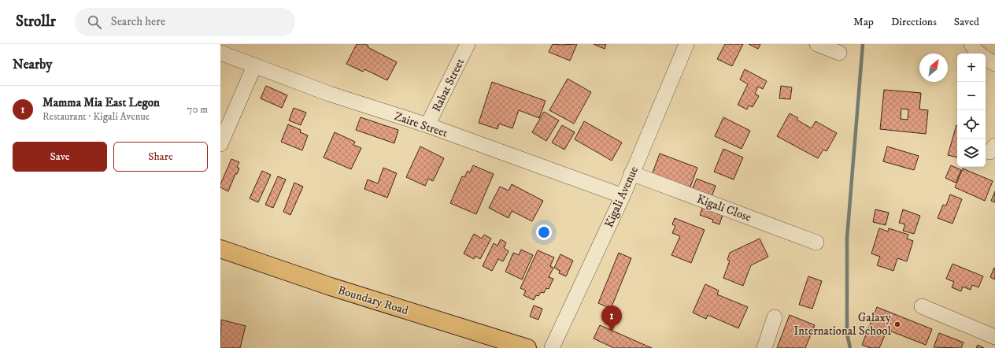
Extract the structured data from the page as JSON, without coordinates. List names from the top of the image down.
{
  "streets": {
    "main road": ["Boundary Road"],
    "street": [
      "Rabat Street",
      "Zaire Street",
      "Kigali Avenue",
      "Kigali Close"
    ]
  },
  "crossings": [
    ["Rabat Street", "Zaire Street"],
    ["Zaire Street", "Kigali Avenue"],
    ["Kigali Avenue", "Kigali Close"]
  ],
  "places": ["Galaxy International School"],
  "north": "top right",
  "page": {
    "header": "Strollr",
    "search": "Search here",
    "nav": ["Map", "Directions", "Saved"],
    "heading": "Nearby",
    "map_buttons": ["+", "−"],
    "list": [
      {
        "mark": "1",
        "name": "Mamma Mia East Legon",
        "note": "Restaurant · Kigali Avenue",
        "value": "70 m"
      }
    ],
    "buttons": ["Save", "Share"],
    "pins": "1"
  }
}
